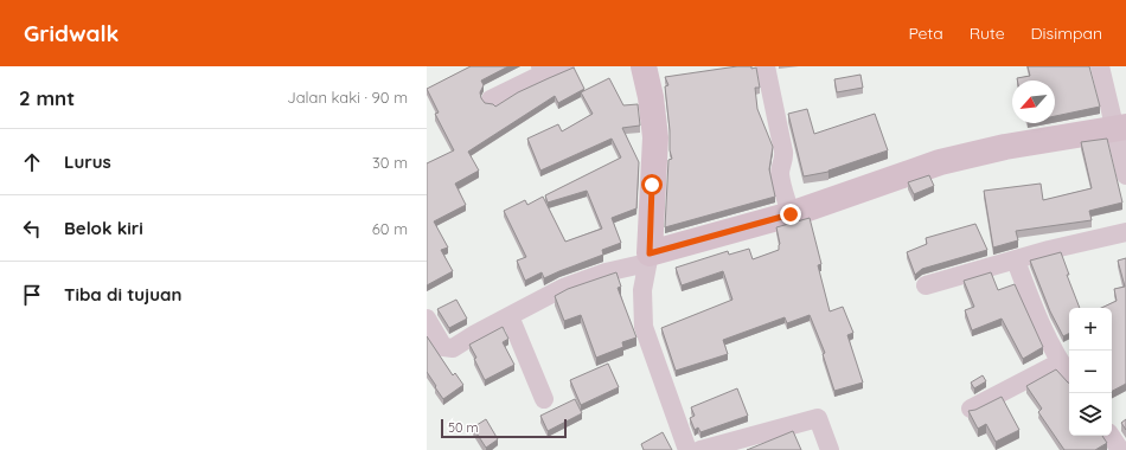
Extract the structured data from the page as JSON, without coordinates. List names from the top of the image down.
{
  "scale_bar": "50 m",
  "north": "bottom left",
  "page": {
    "header": "Gridwalk",
    "nav": ["Peta", "Rute", "Disimpan"],
    "heading": ["2 mnt", "Jalan kaki · 90 m"],
    "list": [
      ["Lurus", "30 m"],
      ["Belok kiri", "60 m"],
      "Tiba di tujuan"
    ],
    "map_buttons": ["+", "−"],
    "scale": "50 m"
  }
}
